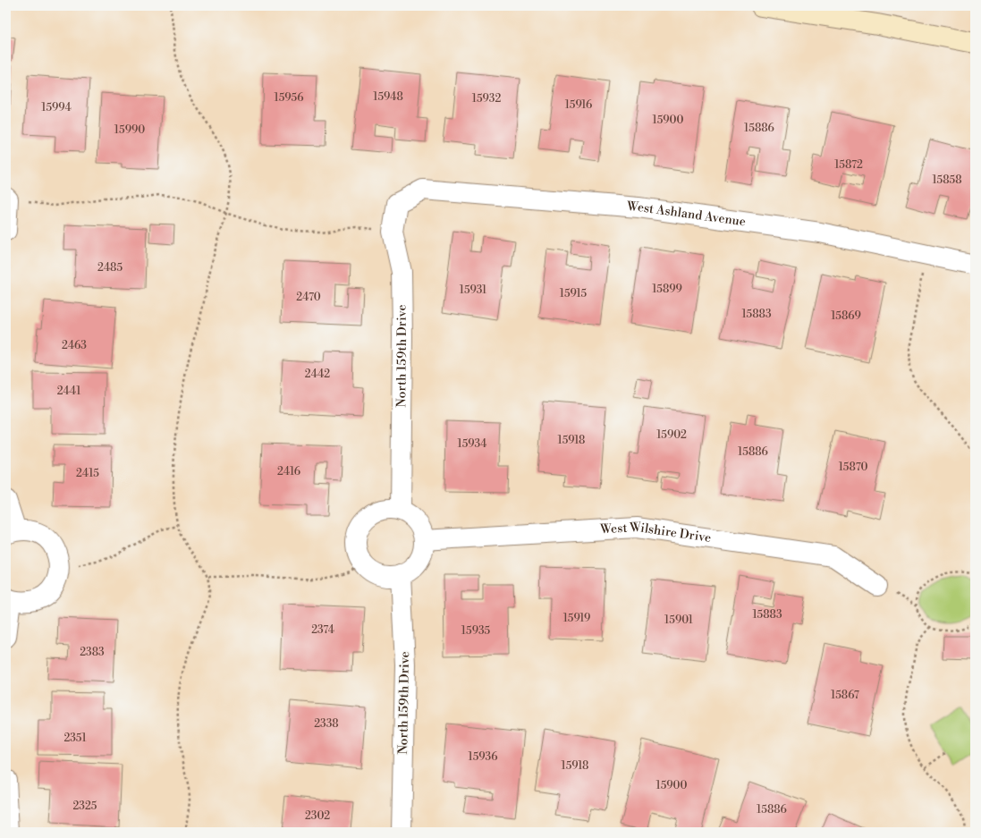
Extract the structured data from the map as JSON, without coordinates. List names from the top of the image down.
{
  "streets": {
    "street": ["West Ashland Avenue", "North 159th Drive", "West Wilshire Drive"]
  },
  "crossings": [
    ["West Ashland Avenue", "North 159th Drive"],
    ["North 159th Drive", "West Wilshire Drive"]
  ],
  "house_numbers": [
    "15948",
    "15956",
    "15932",
    "15916",
    "15994",
    "15900",
    "15886",
    "15990",
    "15872",
    "15858",
    "2485",
    "15899",
    "15931",
    "15915",
    "2470",
    "15883",
    "15869",
    "2463",
    "2442",
    "2441",
    "15902",
    "15918",
    "15934",
    "15886",
    "15870",
    "2416",
    "2415",
    "15883",
    "15919",
    "15901",
    "2374",
    "15935",
    "2383",
    "15867",
    "2338",
    "2351",
    "15936",
    "15918",
    "15900",
    "2325",
    "15886",
    "2302"
  ]
}
